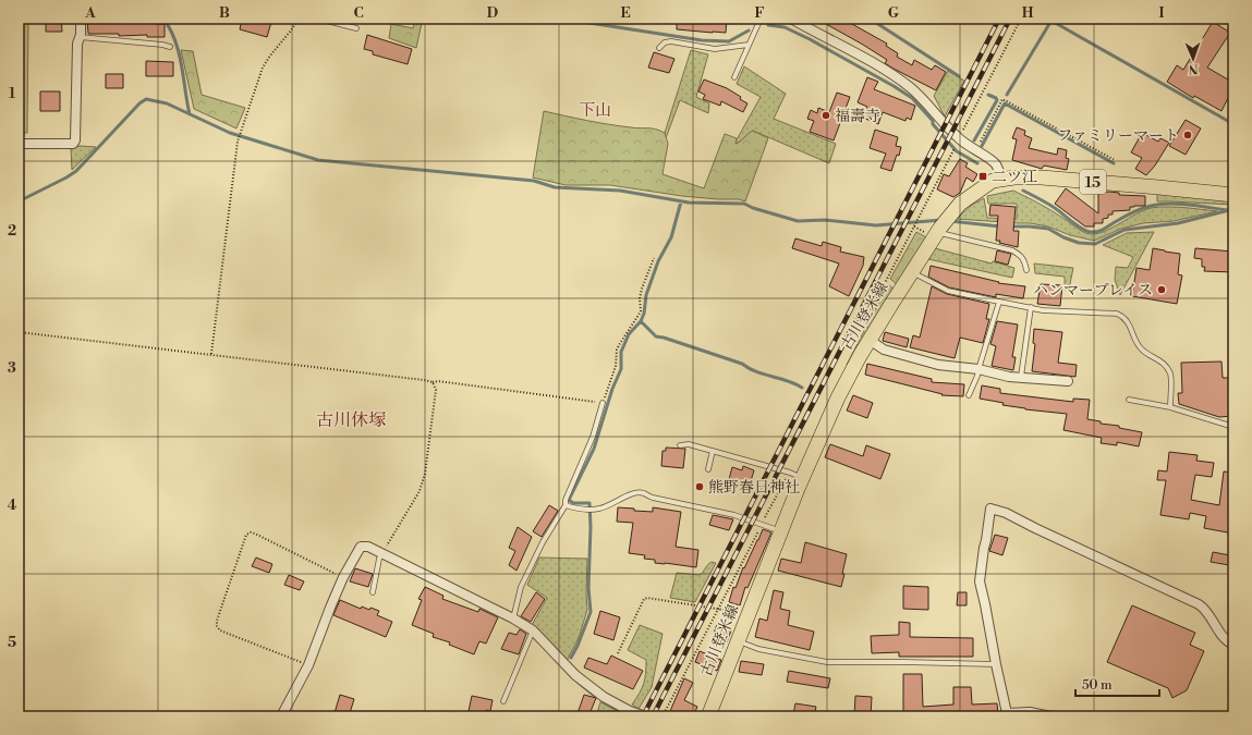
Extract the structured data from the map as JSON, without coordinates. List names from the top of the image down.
{
  "streets": {
    "main road": ["15", "古川登米線"]
  },
  "districts": ["下山", "古川休塚"],
  "places": {
    "other": [
      "福壽寺",
      "ファミリーマート",
      "ハンマープレイス",
      "熊野春日神社"
    ],
    "transit": ["二ツ江"]
  },
  "scale_bar": "50 m",
  "north": "bottom",
  "grid": {
    "columns": [
      "A",
      "B",
      "C",
      "D",
      "E",
      "F",
      "G",
      "H",
      "I"
    ],
    "rows": [
      "1",
      "2",
      "3",
      "4",
      "5"
    ]
  }
}
